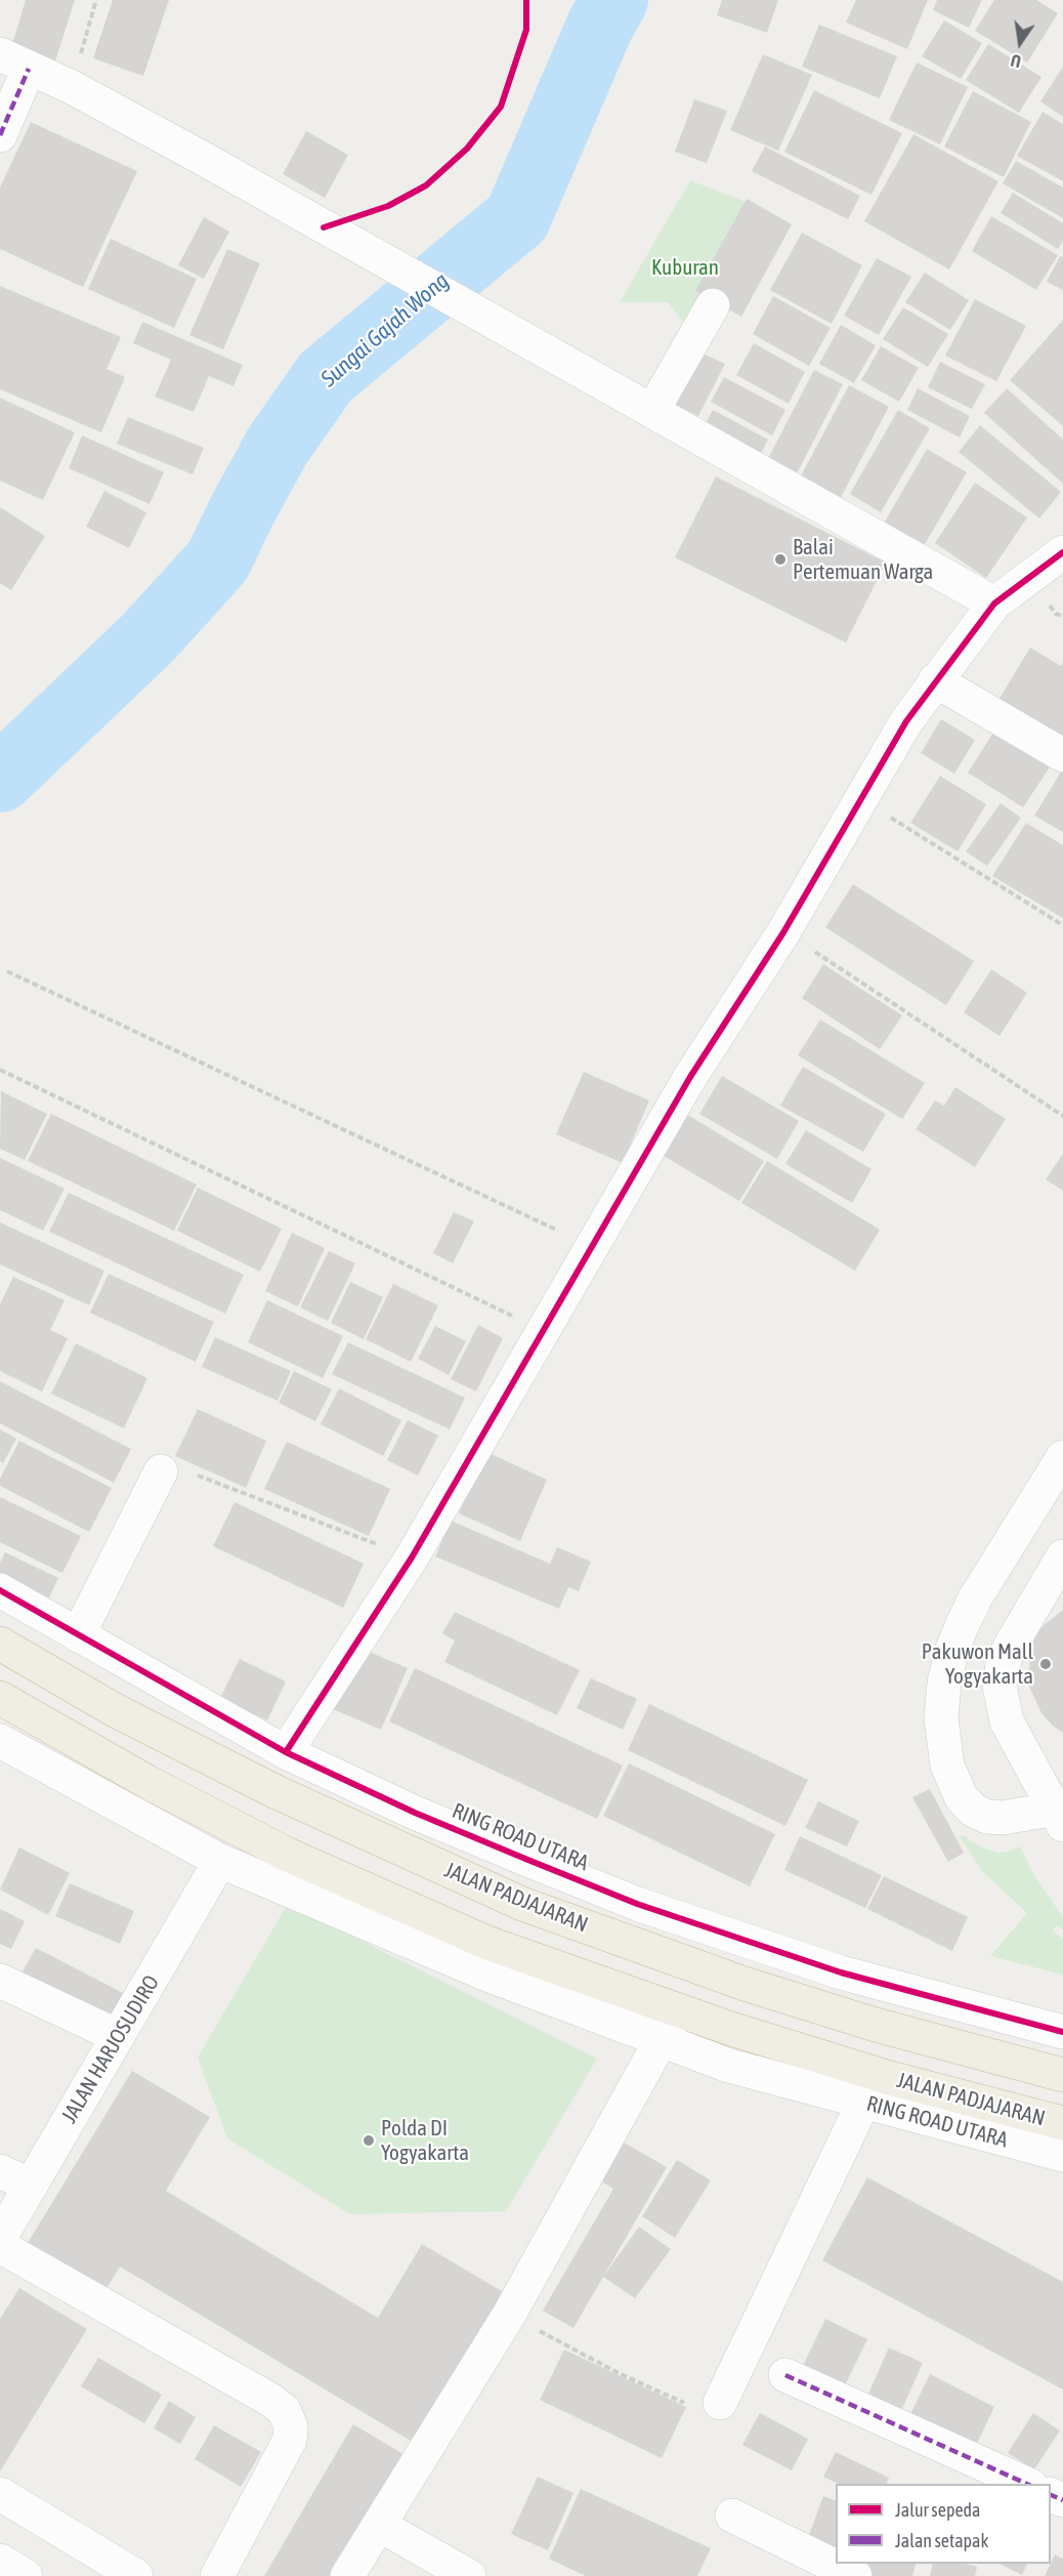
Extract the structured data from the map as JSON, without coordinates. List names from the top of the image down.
{
  "streets": {
    "highway": ["JALAN PADJAJARAN"],
    "street": ["RING ROAD UTARA", "JALAN HARJOSUDIRO"]
  },
  "crossings": [
    ["RING ROAD UTARA", "JALAN HARJOSUDIRO"]
  ],
  "water": ["Sungai Gajah Wong"],
  "parks": ["Kuburan"],
  "places": ["Balai Pertemuan Warga", "Pakuwon Mall Yogyakarta", "Polda DI Yogyakarta"],
  "legend": ["Jalur sepeda", "Jalan setapak"],
  "north": "bottom"
}
